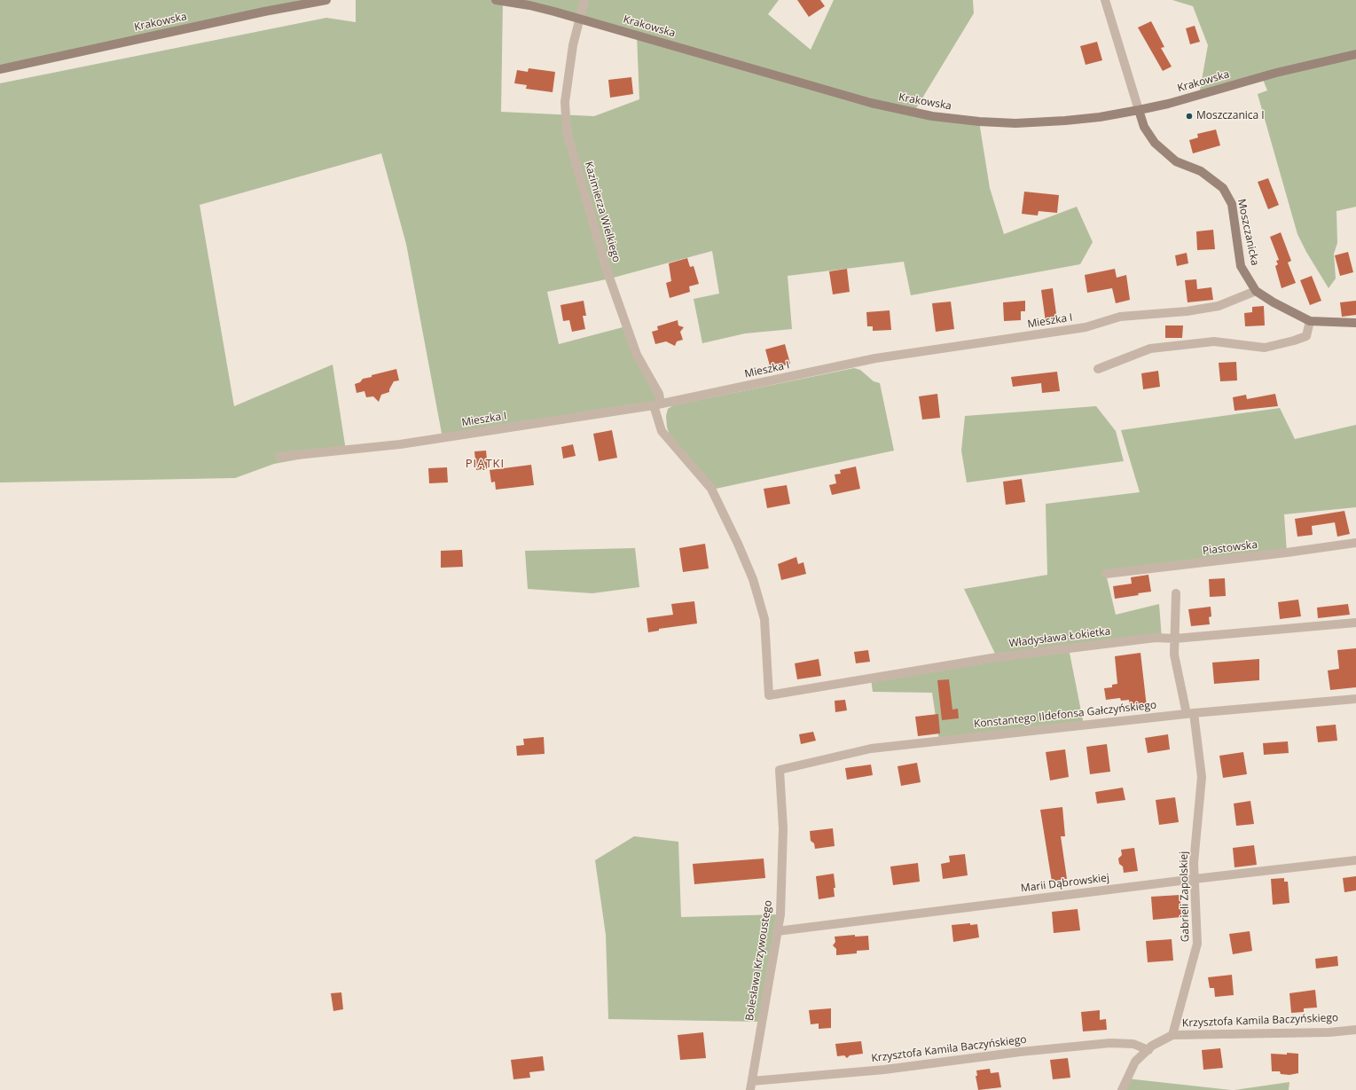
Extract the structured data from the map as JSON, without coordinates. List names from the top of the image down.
{
  "streets": {
    "main road": ["Krakowska", "Moszczanicka"],
    "street": [
      "Kazimierza Wielkiego",
      "Mieszka I",
      "Piastowska",
      "Władysława Łokietka",
      "Konstantego Ildefonsa Gałczyńskiego",
      "Marii Dąbrowskiej",
      "Gabrieli Zapolskiej",
      "Bolesława Krzywoustego",
      "Krzysztofa Kamila Baczyńskiego"
    ]
  },
  "crossings": [
    ["Krakowska", "Kazimierza Wielkiego"],
    ["Krakowska", "Moszczanicka"],
    ["Kazimierza Wielkiego", "Mieszka I"],
    ["Kazimierza Wielkiego", "Władysława Łokietka"],
    ["Moszczanicka", "Mieszka I"],
    ["Mieszka I", "Władysława Łokietka"],
    ["Władysława Łokietka", "Gabrieli Zapolskiej"],
    ["Konstantego Ildefonsa Gałczyńskiego", "Gabrieli Zapolskiej"],
    ["Konstantego Ildefonsa Gałczyńskiego", "Bolesława Krzywoustego"],
    ["Marii Dąbrowskiej", "Gabrieli Zapolskiej"],
    ["Marii Dąbrowskiej", "Bolesława Krzywoustego"],
    ["Gabrieli Zapolskiej", "Krzysztofa Kamila Baczyńskiego"],
    ["Bolesława Krzywoustego", "Krzysztofa Kamila Baczyńskiego"]
  ],
  "districts": ["PIĄTKI"],
  "places": ["Moszczanica I"]
}
